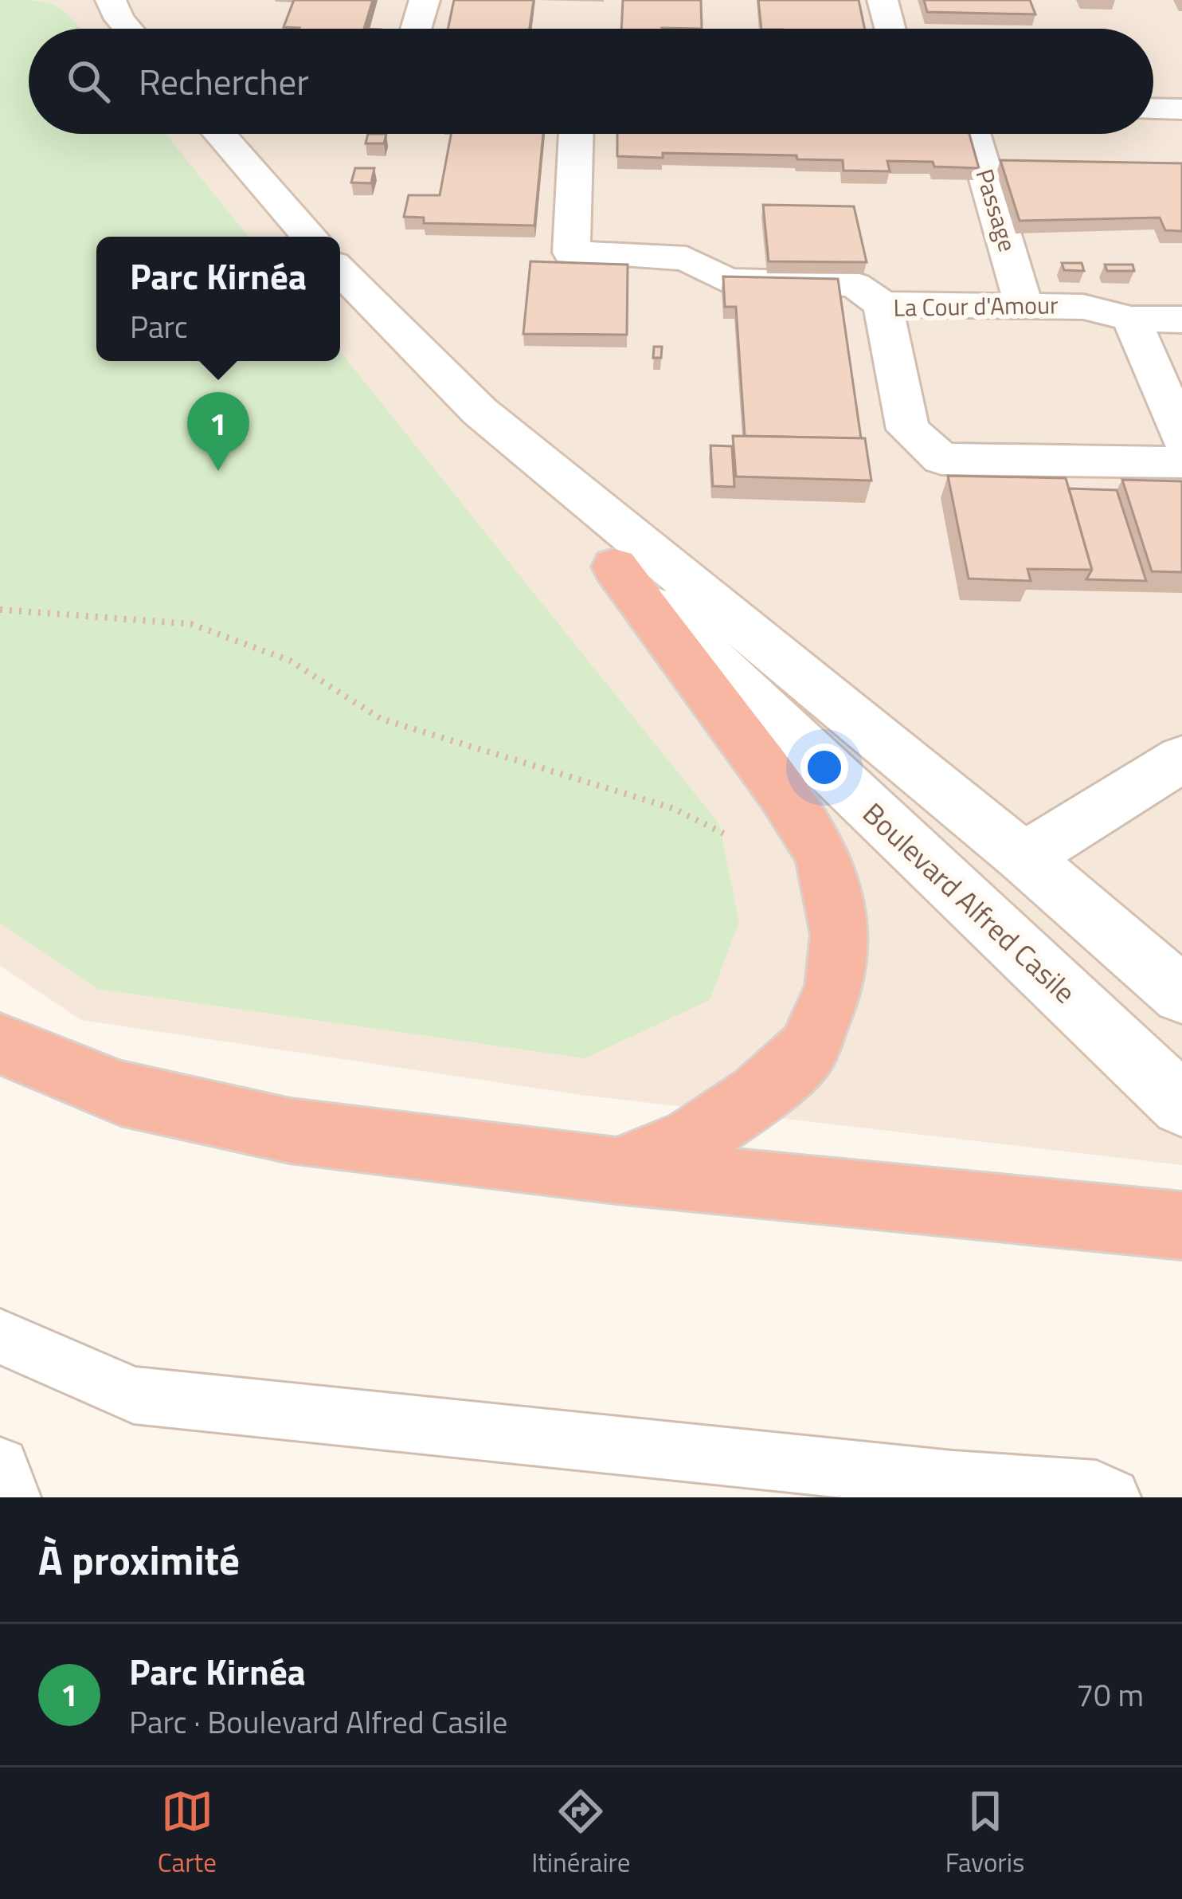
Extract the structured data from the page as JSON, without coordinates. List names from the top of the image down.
{
  "streets": {
    "street": ["Passage", "La Cour d'Amour", "Boulevard Alfred Casile"]
  },
  "crossings": [
    ["Passage", "La Cour d'Amour"]
  ],
  "page": {
    "search": "Rechercher",
    "popup": ["Parc Kirnéa", "Parc"],
    "pins": "1",
    "heading": "À proximité",
    "list": [
      {
        "mark": "1",
        "name": "Parc Kirnéa",
        "note": "Parc · Boulevard Alfred Casile",
        "value": "70 m"
      }
    ],
    "nav": ["Carte", "Itinéraire", "Favoris"]
  }
}
